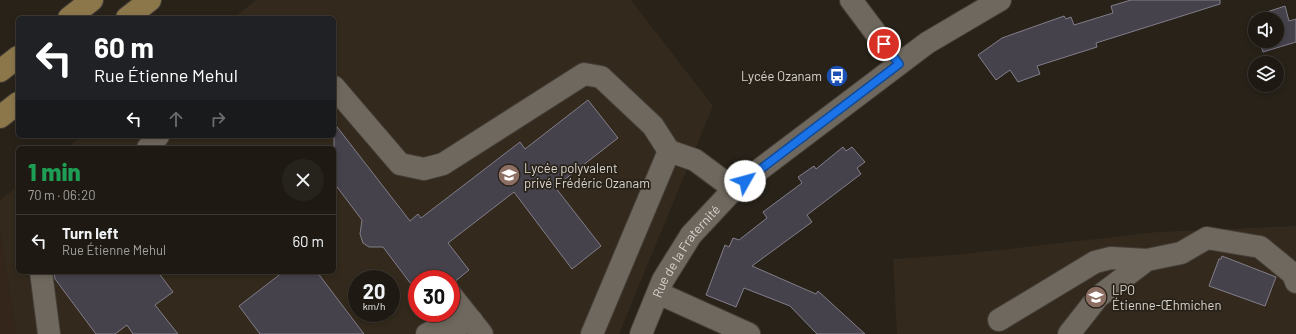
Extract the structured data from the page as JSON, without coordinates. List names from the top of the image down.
{
  "streets": {
    "street": ["Rue de la Fraternité"]
  },
  "places": {
    "bus stop": ["Lycée Ozanam"],
    "school or university": ["Lycée polyvalent privé Frédéric Ozanam", "LPO Étienne-Œhmichen"]
  },
  "page": {
    "turn": ["60 m", "Rue Étienne Mehul"],
    "heading": ["1 min", "70 m · 06:20"],
    "list": [
      {
        "name": "Turn left",
        "note": "Rue Étienne Mehul",
        "value": "60 m"
      }
    ],
    "speed": "20 km/h",
    "limit": "30"
  }
}
